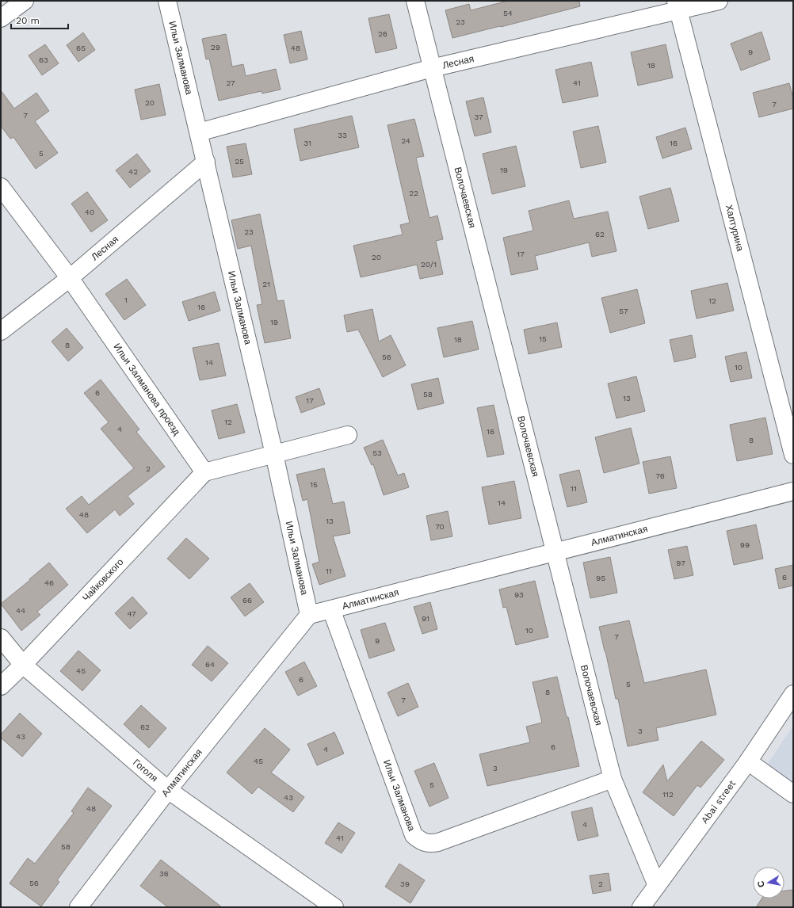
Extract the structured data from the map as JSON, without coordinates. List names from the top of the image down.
{
  "streets": {
    "street": [
      "Ильи Залманова",
      "Лесная",
      "Волочаевская",
      "Халтурина",
      "Ильи Залманова проезд",
      "Алматинская",
      "Чайковского",
      "Гоголя",
      "Abai street"
    ]
  },
  "crossings": [
    ["Ильи Залманова", "Лесная"],
    ["Ильи Залманова", "Волочаевская"],
    ["Ильи Залманова", "Алматинская"],
    ["Лесная", "Волочаевская"],
    ["Лесная", "Халтурина"],
    ["Лесная", "Ильи Залманова проезд"],
    ["Волочаевская", "Алматинская"],
    ["Волочаевская", "Abai street"],
    ["Ильи Залманова проезд", "Чайковского"],
    ["Алматинская", "Гоголя"],
    ["Чайковского", "Гоголя"]
  ],
  "house_numbers": [
    "54",
    "23",
    "26",
    "29",
    "65",
    "48",
    "9",
    "63",
    "18",
    "27",
    "41",
    "20",
    "7",
    "7",
    "37",
    "33",
    "24",
    "31",
    "16",
    "5",
    "25",
    "19",
    "42",
    "22",
    "40",
    "23",
    "62",
    "17",
    "20",
    "20/1",
    "21",
    "1",
    "12",
    "16",
    "57",
    "19",
    "15",
    "18",
    "8",
    "56",
    "14",
    "10",
    "6",
    "58",
    "13",
    "17",
    "12",
    "4",
    "16",
    "8",
    "53",
    "2",
    "76",
    "15",
    "11",
    "14",
    "48",
    "13",
    "70",
    "99",
    "97",
    "11",
    "6",
    "95",
    "46",
    "93",
    "66",
    "44",
    "47",
    "91",
    "10",
    "7",
    "9",
    "64",
    "45",
    "6",
    "5",
    "8",
    "7",
    "62",
    "3",
    "43",
    "6",
    "4",
    "45",
    "3",
    "5",
    "112",
    "43",
    "48",
    "4",
    "41",
    "58",
    "36",
    "56",
    "39",
    "2"
  ],
  "scale_bar": "20 m",
  "north": "left"
}
